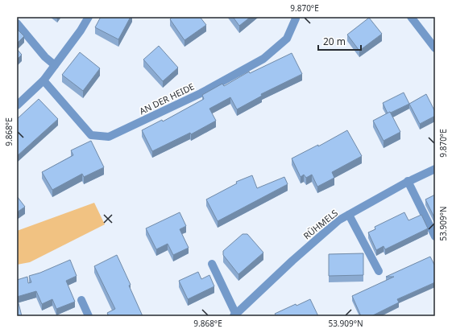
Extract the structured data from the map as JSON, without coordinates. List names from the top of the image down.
{
  "streets": {
    "street": ["AN DER HEIDE", "RÜHMELS"]
  },
  "scale_bar": "20 m",
  "coordinates": ["9.870°E", "9.868°E", "53.909°N"]
}
